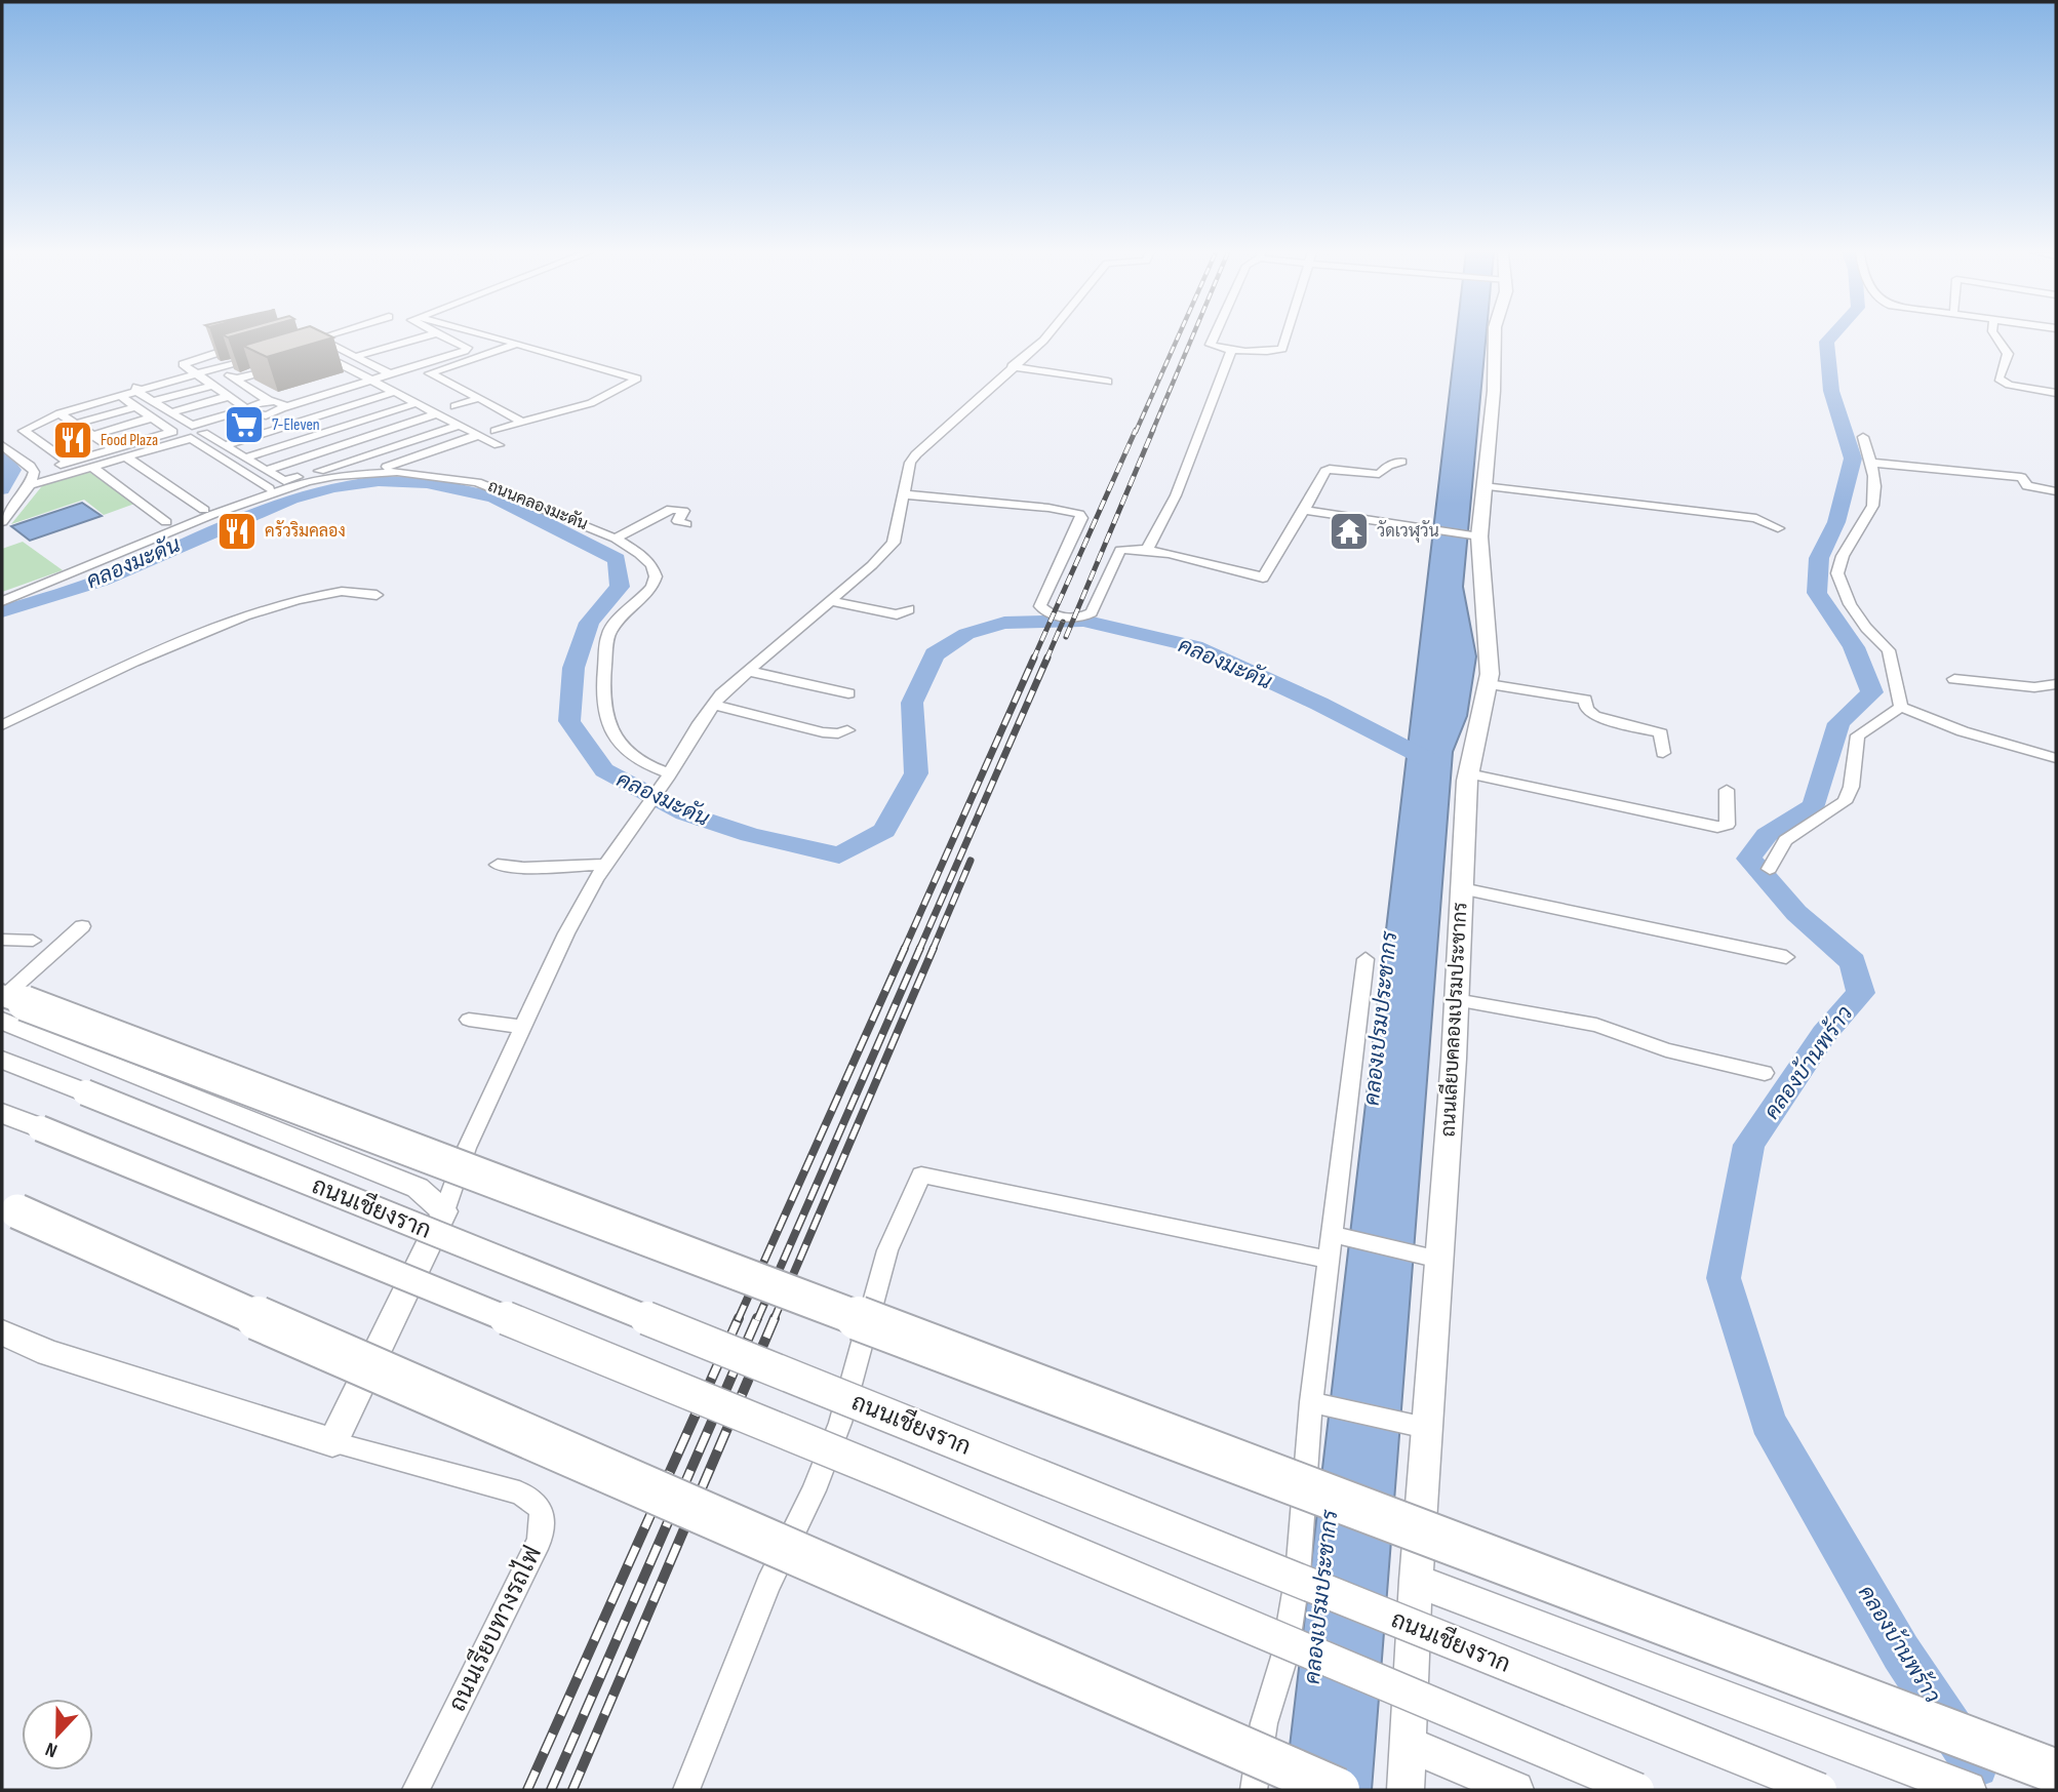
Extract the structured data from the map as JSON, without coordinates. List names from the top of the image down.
{
  "streets": {
    "main road": ["ถนนเลียบคลองเปรมประชากร", "ถนนเชียงราก"],
    "street": ["ถนนคลองมะดัน", "ถนนเรียบทางรถไฟ"]
  },
  "water": ["คลองมะดัน", "คลองเปรมประชากร", "คลองบ้านพร้าว"],
  "places": {
    "supermarket": ["7-Eleven"],
    "restaurant": ["Food Plaza", "ครัวริมคลอง"],
    "temple": ["วัดเวฬุวัน"]
  },
  "north": "bottom"
}
